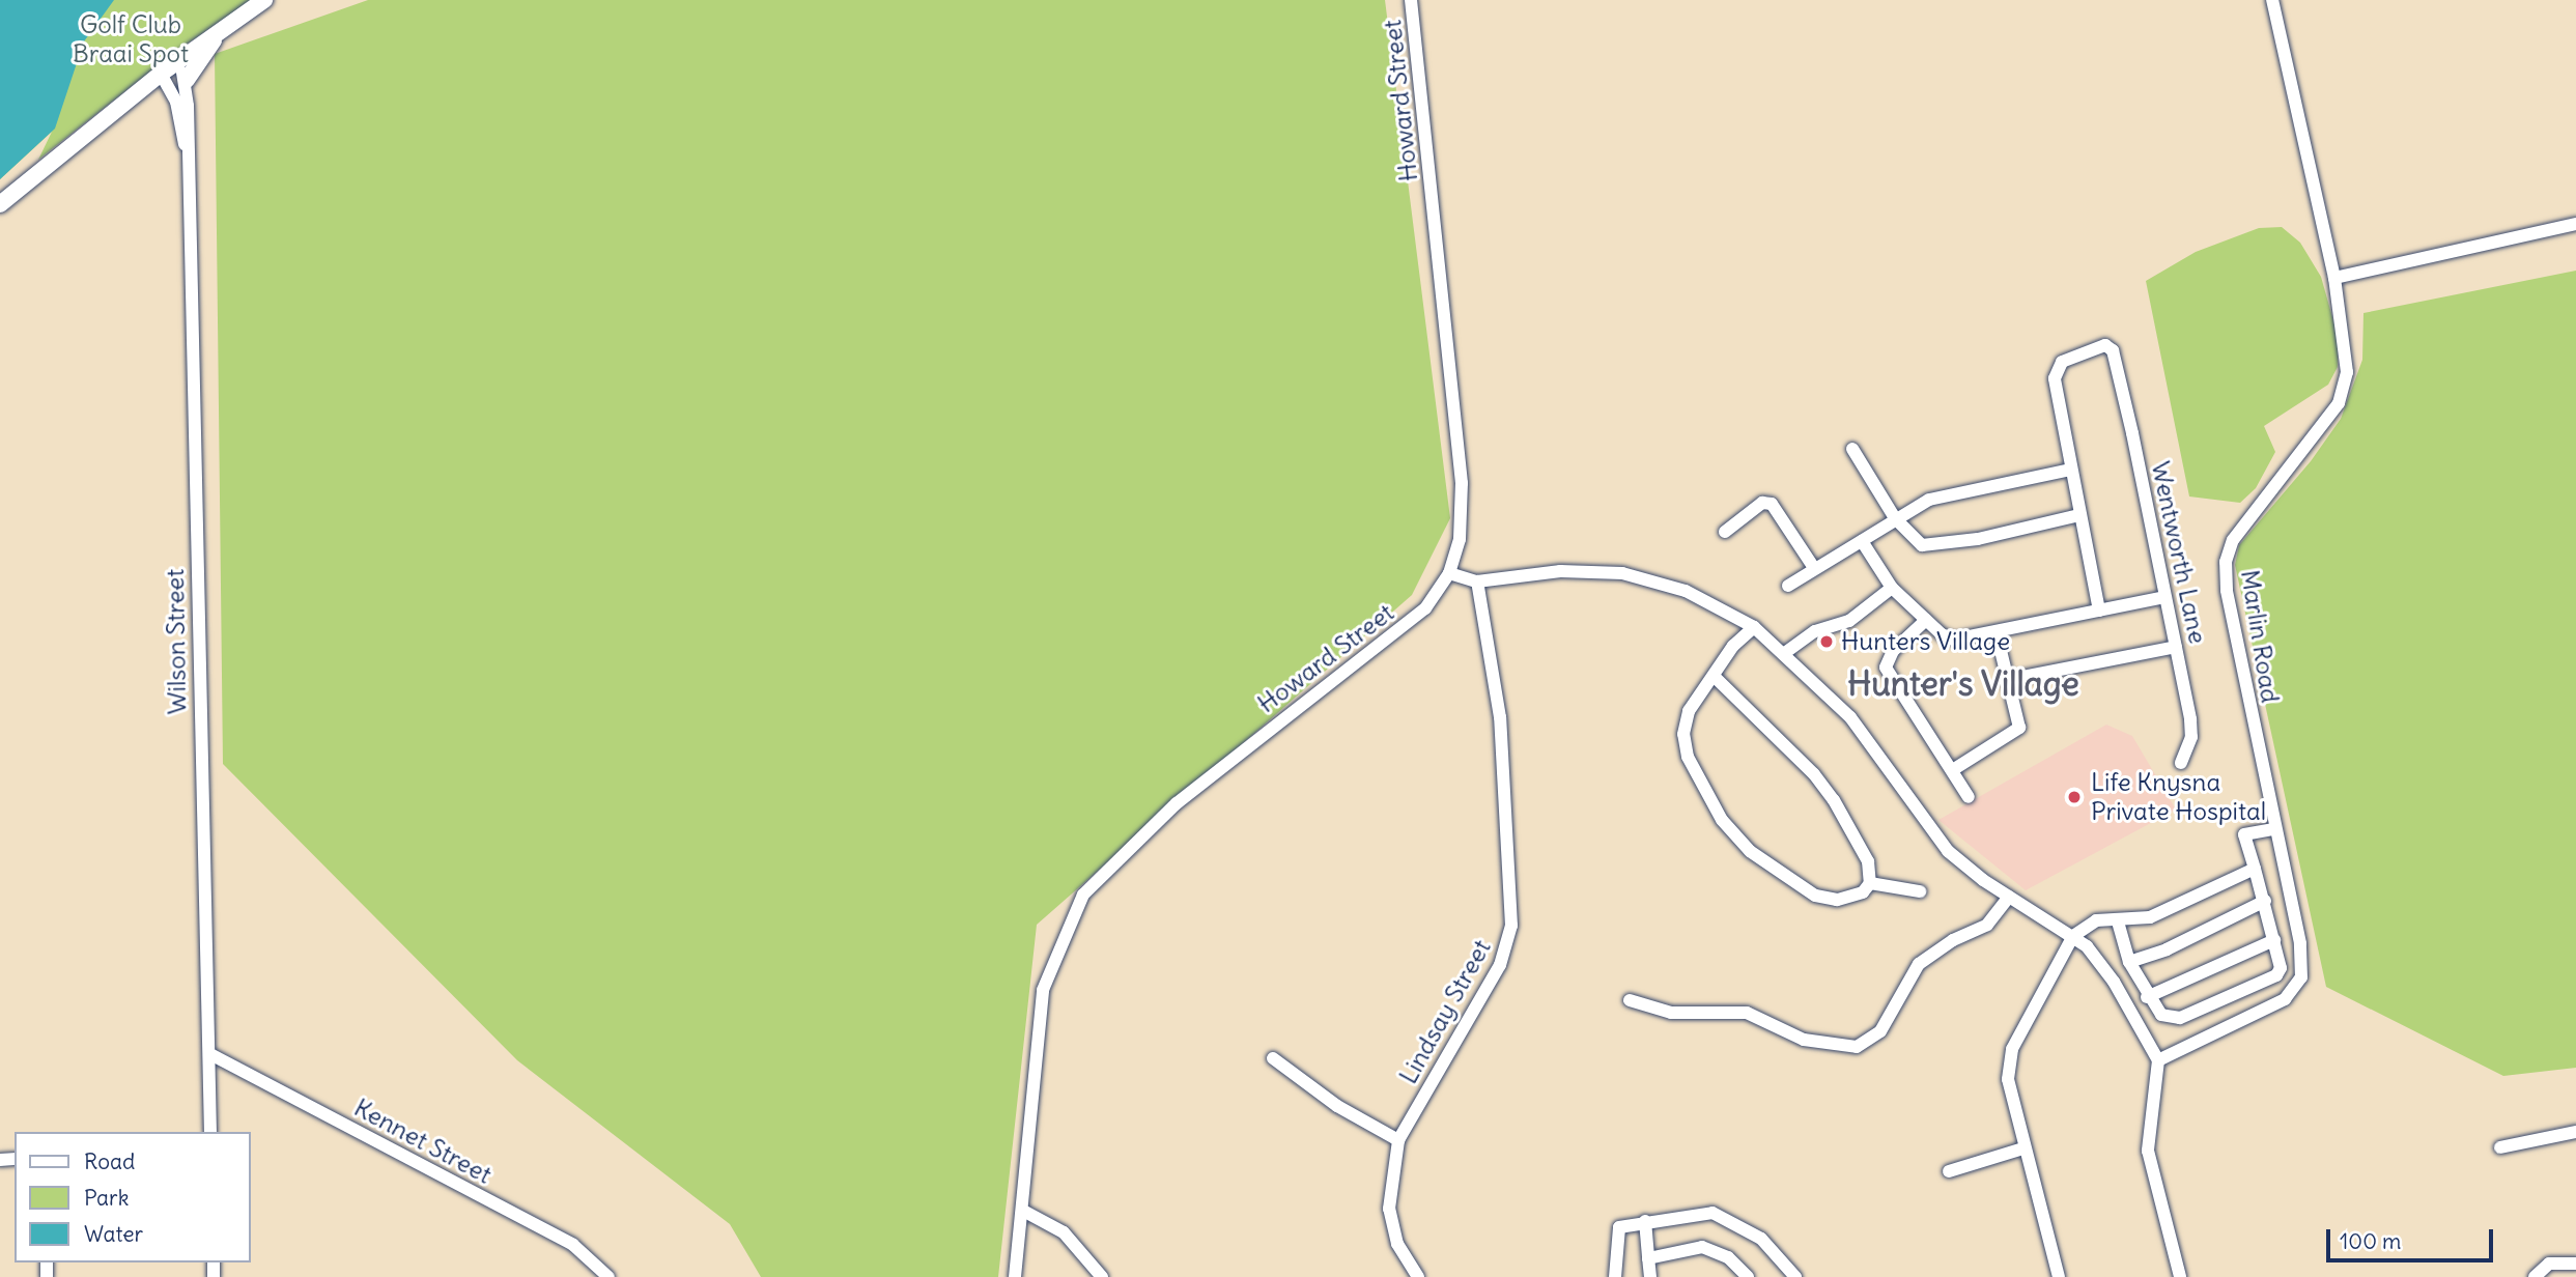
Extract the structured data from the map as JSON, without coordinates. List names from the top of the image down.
{
  "streets": {
    "street": [
      "Howard Street",
      "Wentworth Lane",
      "Marlin Road",
      "Wilson Street",
      "Lindsay Street",
      "Kennet Street"
    ]
  },
  "crossings": [
    ["Wilson Street", "Kennet Street"]
  ],
  "districts": ["Hunter's Village"],
  "parks": ["Golf Club Braai Spot"],
  "places": ["Hunters Village", "Life Knysna Private Hospital"],
  "legend": ["Road", "Park", "Water"],
  "scale_bar": "100 m"
}
